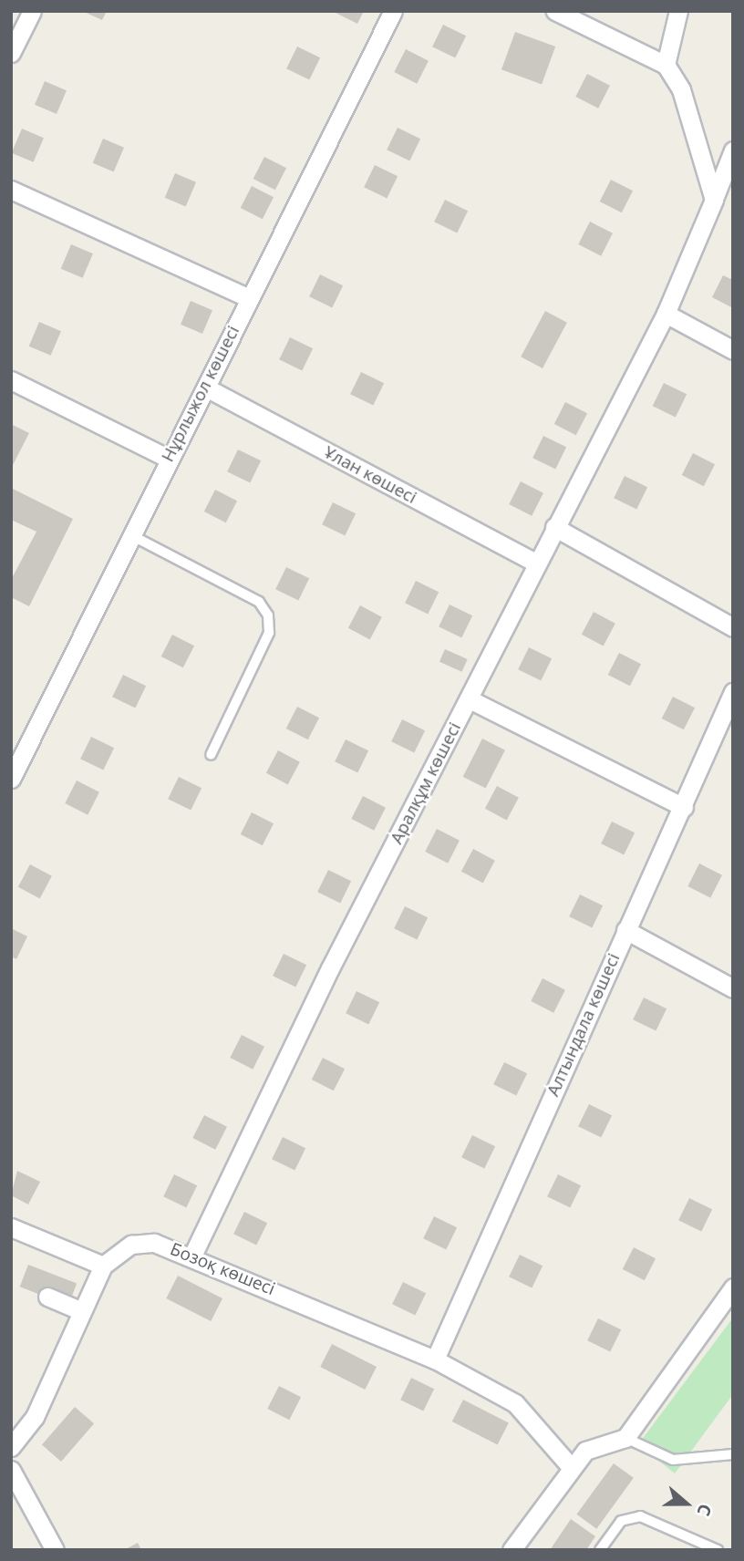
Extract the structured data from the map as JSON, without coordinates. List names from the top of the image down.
{
  "streets": {
    "street": [
      "Нұрлыжол көшесі",
      "Ұлан көшесі",
      "Аралқұм көшесі",
      "Алтындала көшесі",
      "Бозоқ көшесі"
    ]
  },
  "crossings": [
    ["Нұрлыжол көшесі", "Ұлан көшесі"],
    ["Ұлан көшесі", "Аралқұм көшесі"],
    ["Аралқұм көшесі", "Бозоқ көшесі"],
    ["Алтындала көшесі", "Бозоқ көшесі"]
  ],
  "north": "right"
}
